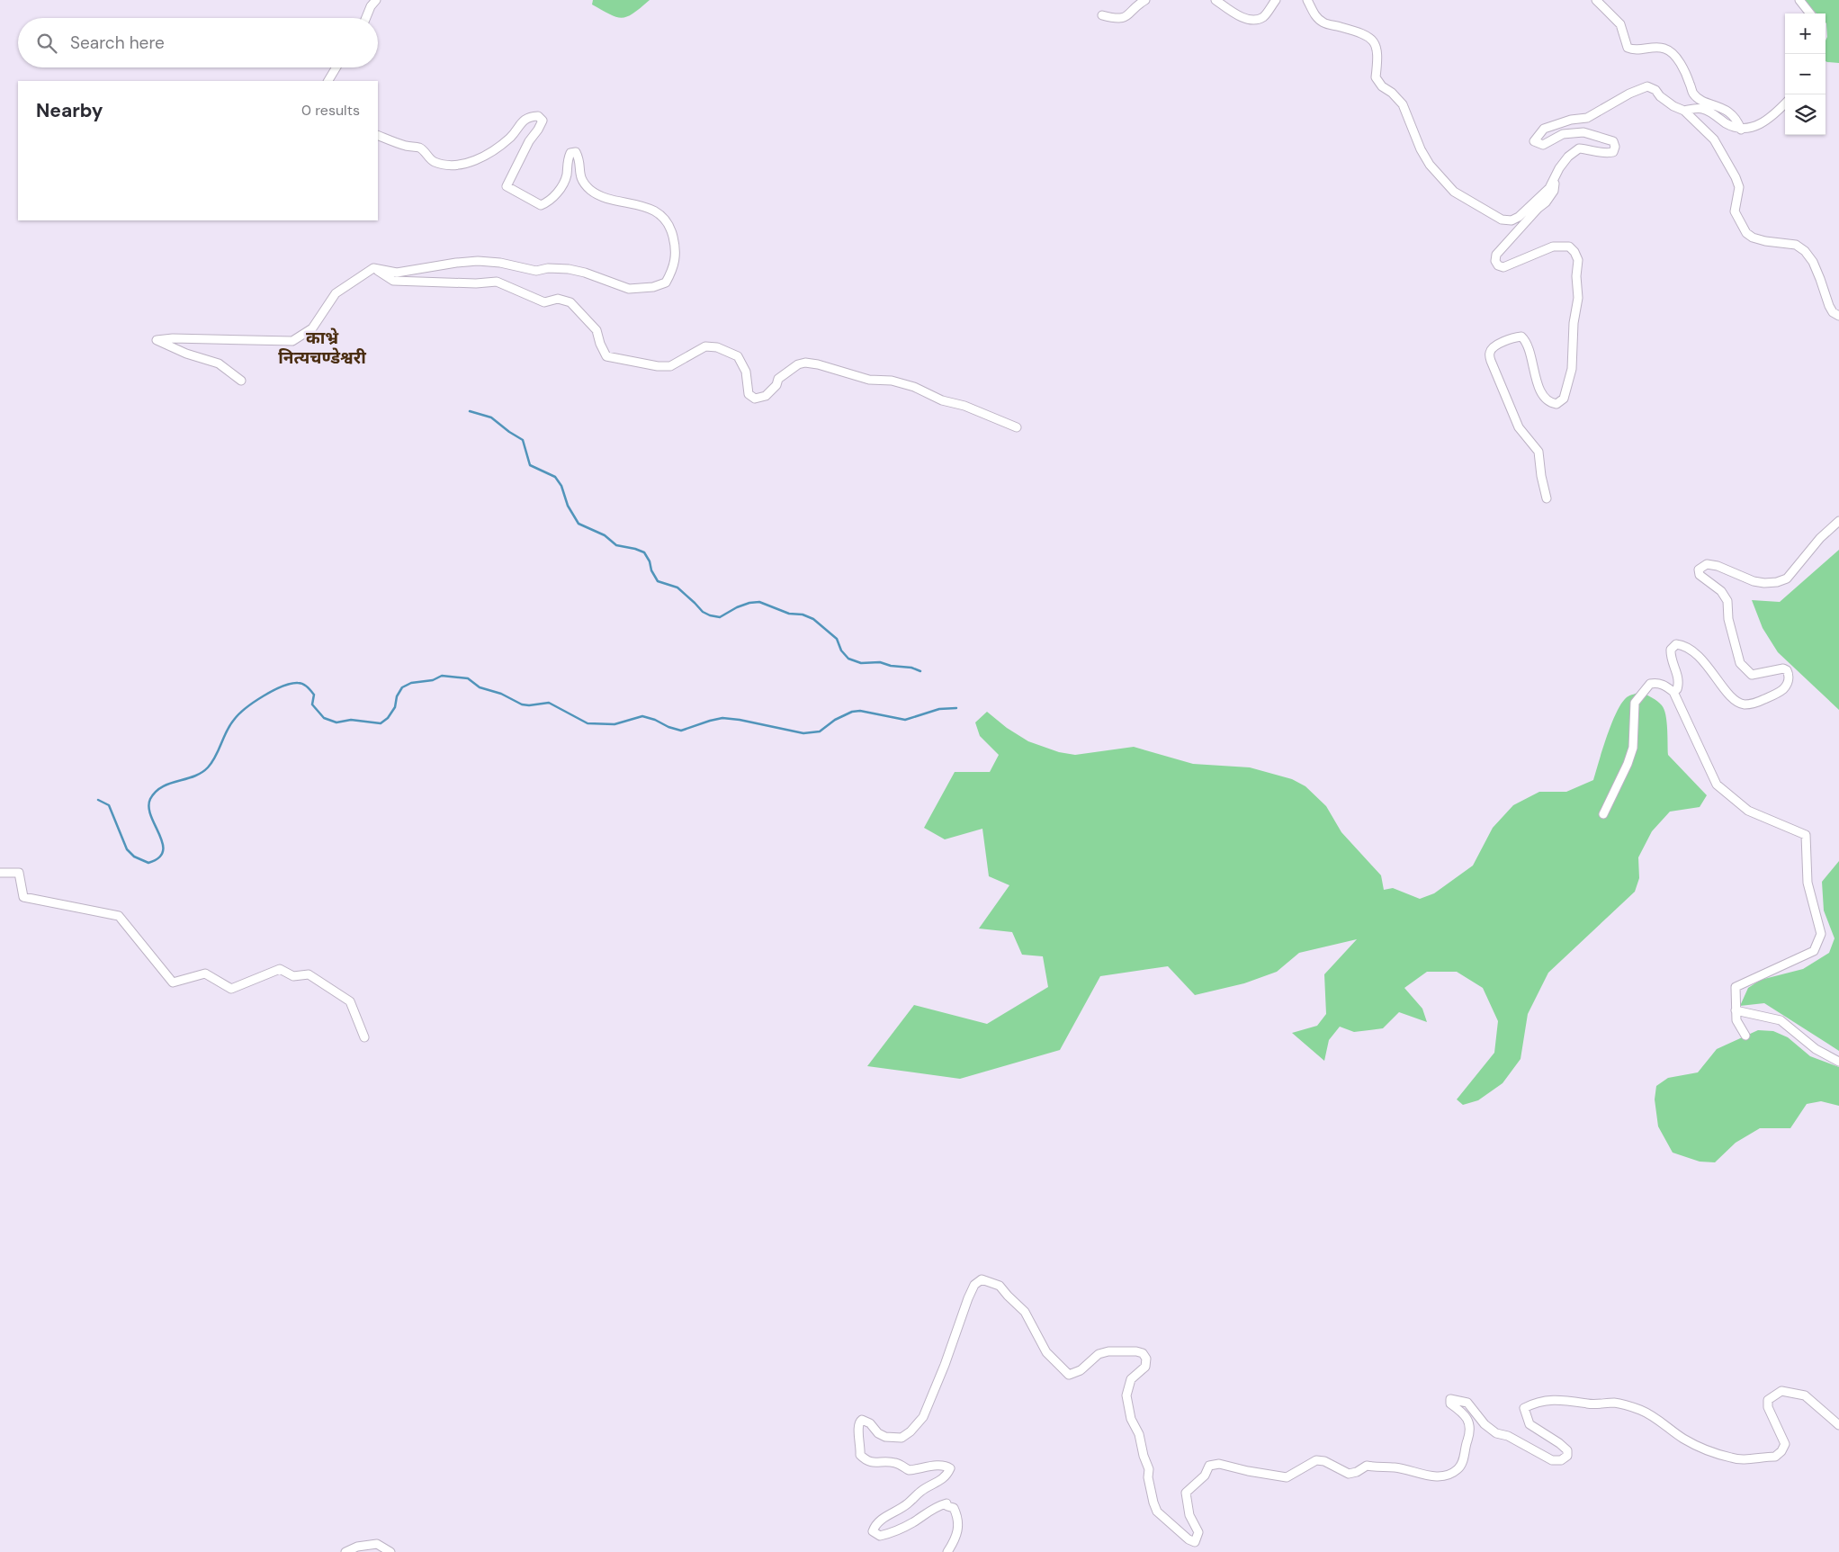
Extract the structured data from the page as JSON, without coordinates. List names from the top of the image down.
{
  "districts": ["काभ्रे नित्यचण्डेश्वरी"],
  "page": {
    "map_buttons": ["+", "−"],
    "search": "Search here",
    "heading": ["Nearby", "0 results"]
  }
}
